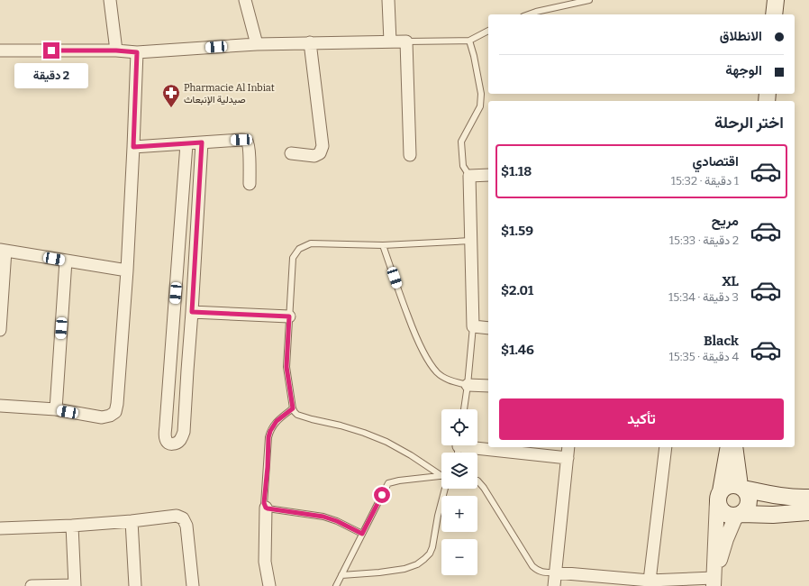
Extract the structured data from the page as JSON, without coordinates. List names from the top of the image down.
{
  "places": {
    "pharmacy": ["Pharmacie Al Inbiat صيدلية الإنبعاث"]
  },
  "page": {
    "banner": ["الانطلاق", "الوجهة"],
    "bubble": "2 دقيقة",
    "heading": "اختر الرحلة",
    "list": [
      {
        "name": "اقتصادي",
        "note": "1 دقيقة · 15:32",
        "value": "$1.18"
      },
      {
        "name": "مريح",
        "note": "2 دقيقة · 15:33",
        "value": "$1.59"
      },
      {
        "name": "XL",
        "note": "3 دقيقة · 15:34",
        "value": "$2.01"
      },
      {
        "name": "Black",
        "note": "4 دقيقة · 15:35",
        "value": "$1.46"
      }
    ],
    "buttons": "تأكيد",
    "map_buttons": ["+", "−"]
  }
}
